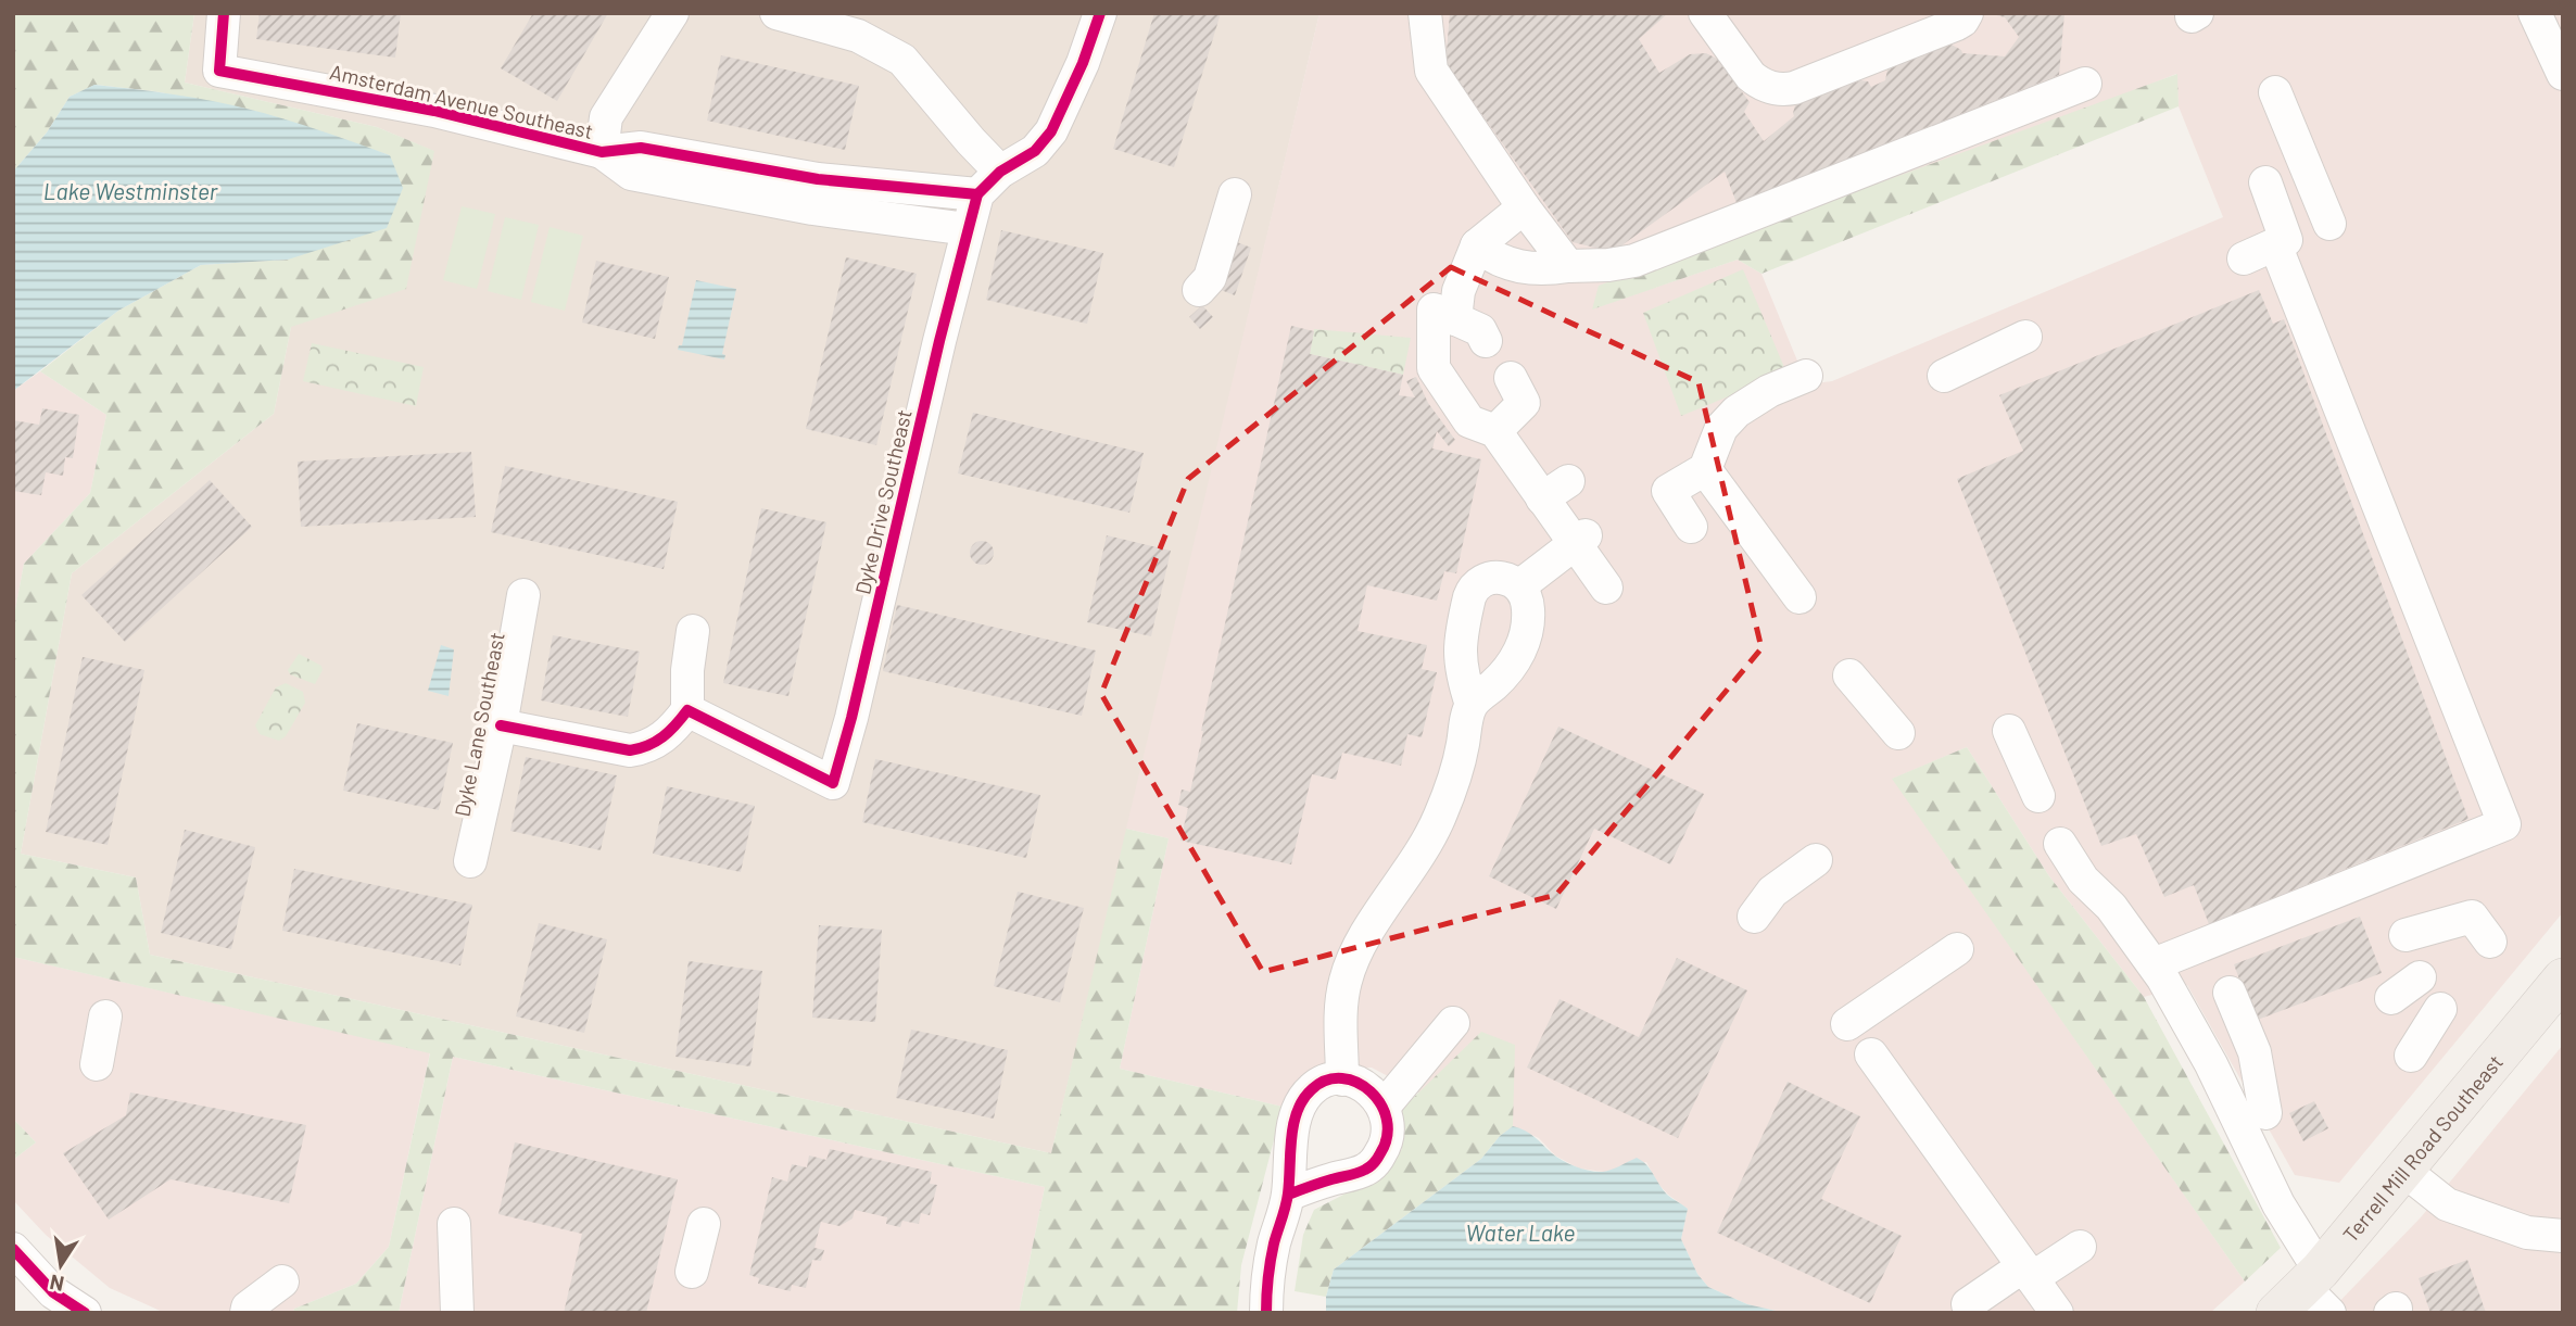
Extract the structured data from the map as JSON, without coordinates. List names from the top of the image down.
{
  "streets": {
    "main road": ["Terrell Mill Road Southeast"],
    "street": ["Amsterdam Avenue Southeast", "Dyke Drive Southeast", "Dyke Lane Southeast"]
  },
  "crossings": [
    ["Amsterdam Avenue Southeast", "Dyke Drive Southeast"]
  ],
  "water": ["Lake Westminster", "Water Lake"],
  "north": "bottom"
}
